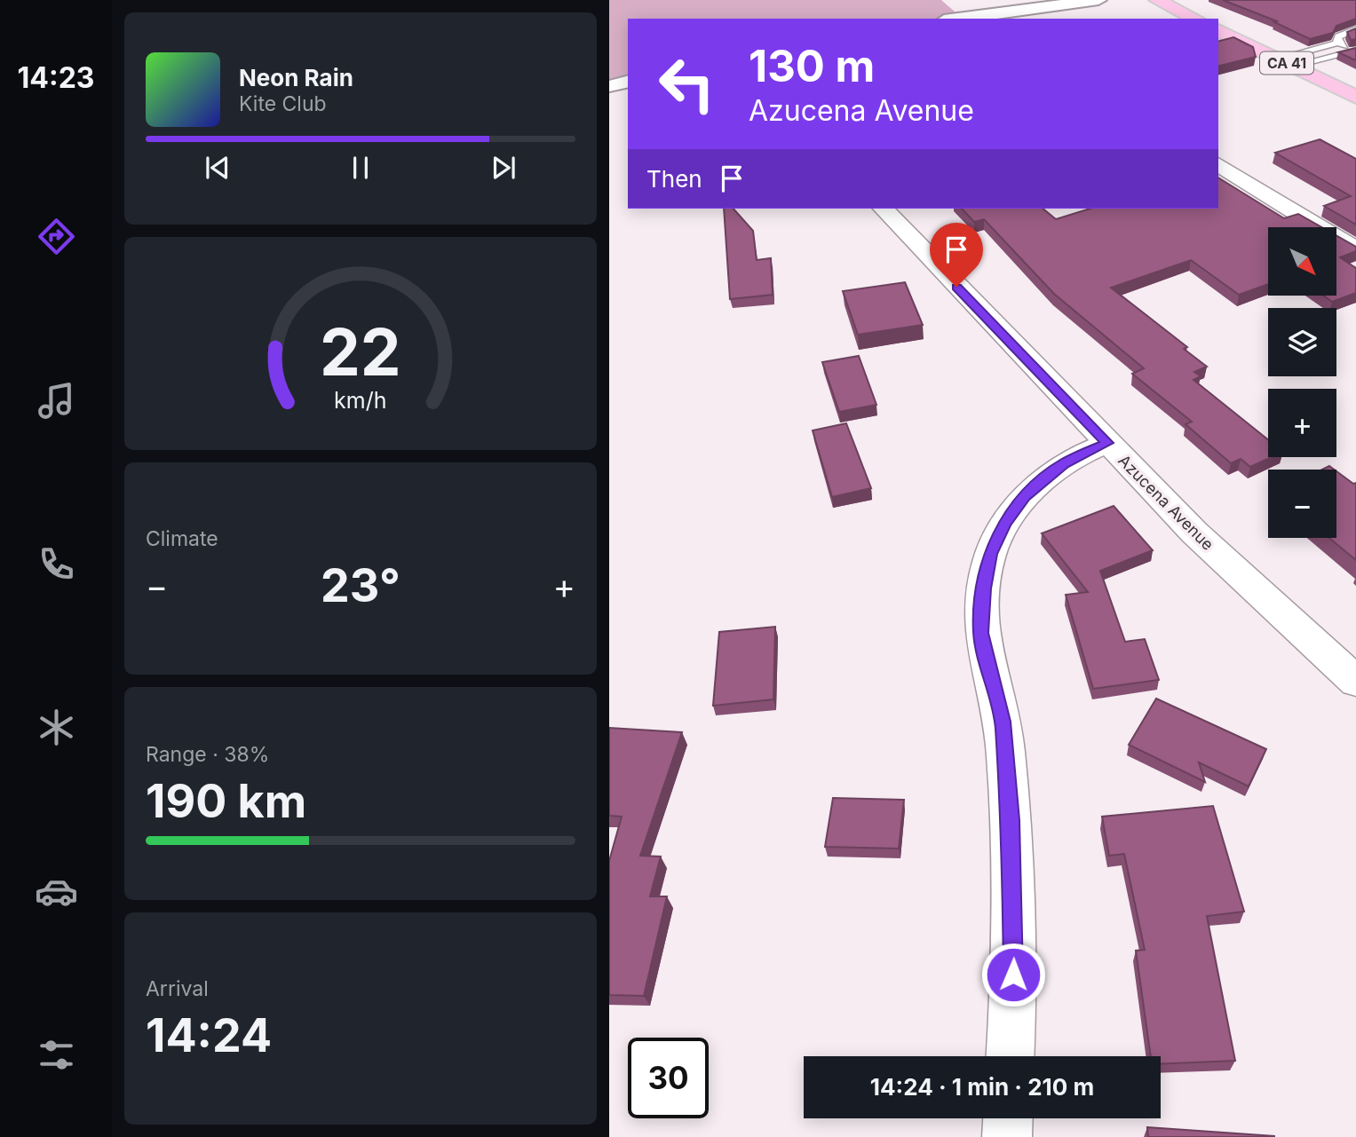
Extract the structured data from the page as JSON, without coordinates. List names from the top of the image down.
{
  "streets": {
    "main road": ["CA 41"],
    "street": ["Azucena Avenue"]
  },
  "north": "bottom right",
  "page": {
    "tabs": "14:23",
    "turn": ["130 m", "Azucena Avenue"],
    "song": ["Neon Rain", "Kite Club"],
    "then": "Then",
    "map_buttons": ["+", "−"],
    "tile": [
      "Climate",
      ["Range · 38%", "190 km"],
      ["Arrival", "14:24"]
    ],
    "heat": ["−", "23°", "+"],
    "limit": "30",
    "trip": "14:24 · 1 min · 210 m",
    "gauge": ["22", "km/h"]
  }
}
